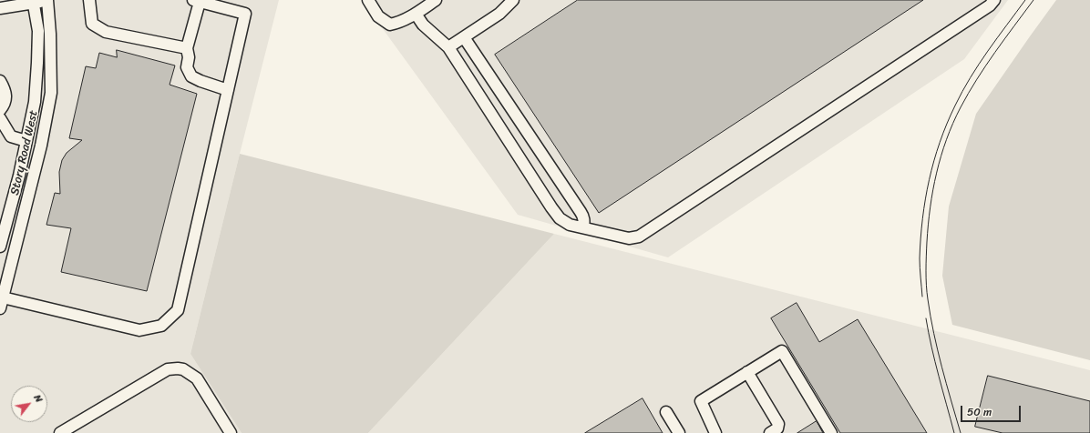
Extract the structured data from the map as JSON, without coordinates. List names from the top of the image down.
{
  "streets": {
    "street": ["Story Road West"]
  },
  "scale_bar": "50 m",
  "north": "top right"
}
